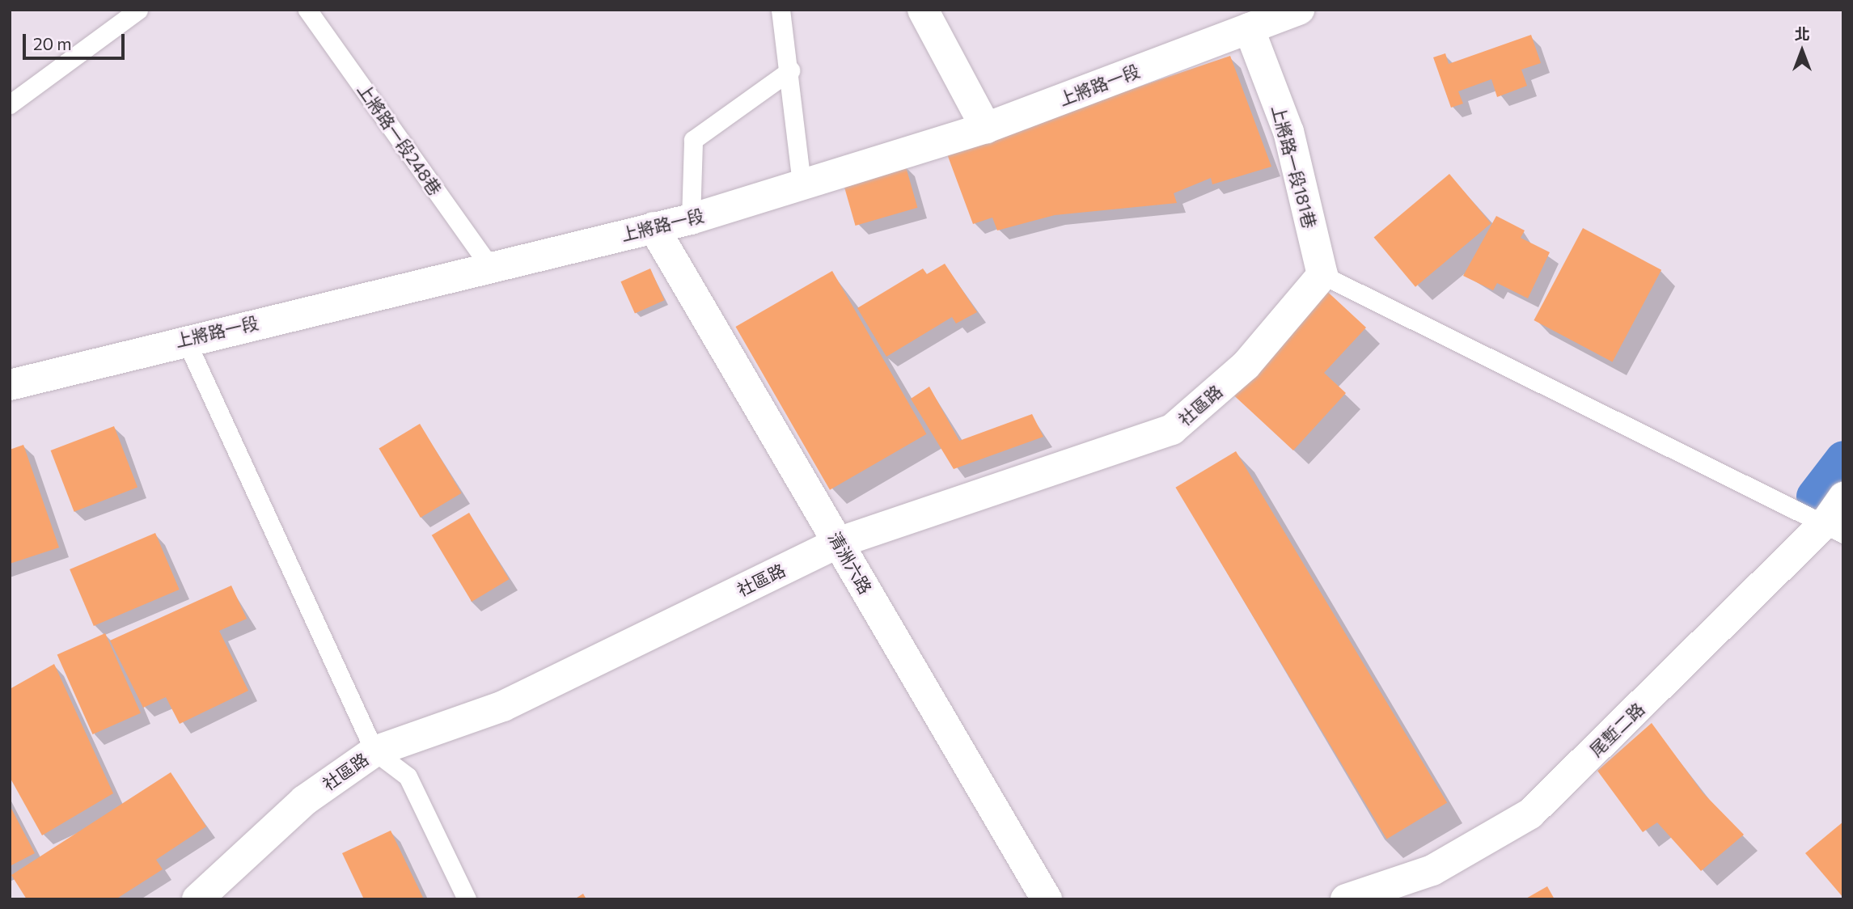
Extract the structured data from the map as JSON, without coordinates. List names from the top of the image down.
{
  "streets": {
    "street": [
      "上將路一段",
      "上將路一段181巷",
      "社區路",
      "清洲六路",
      "尾塹二路"
    ],
    "lane": ["上將路一段248巷"]
  },
  "crossings": [
    ["上將路一段", "上將路一段248巷"],
    ["上將路一段", "上將路一段181巷"],
    ["上將路一段", "清洲六路"],
    ["上將路一段181巷", "社區路"],
    ["社區路", "清洲六路"]
  ],
  "scale_bar": "20 m",
  "north": "top"
}
